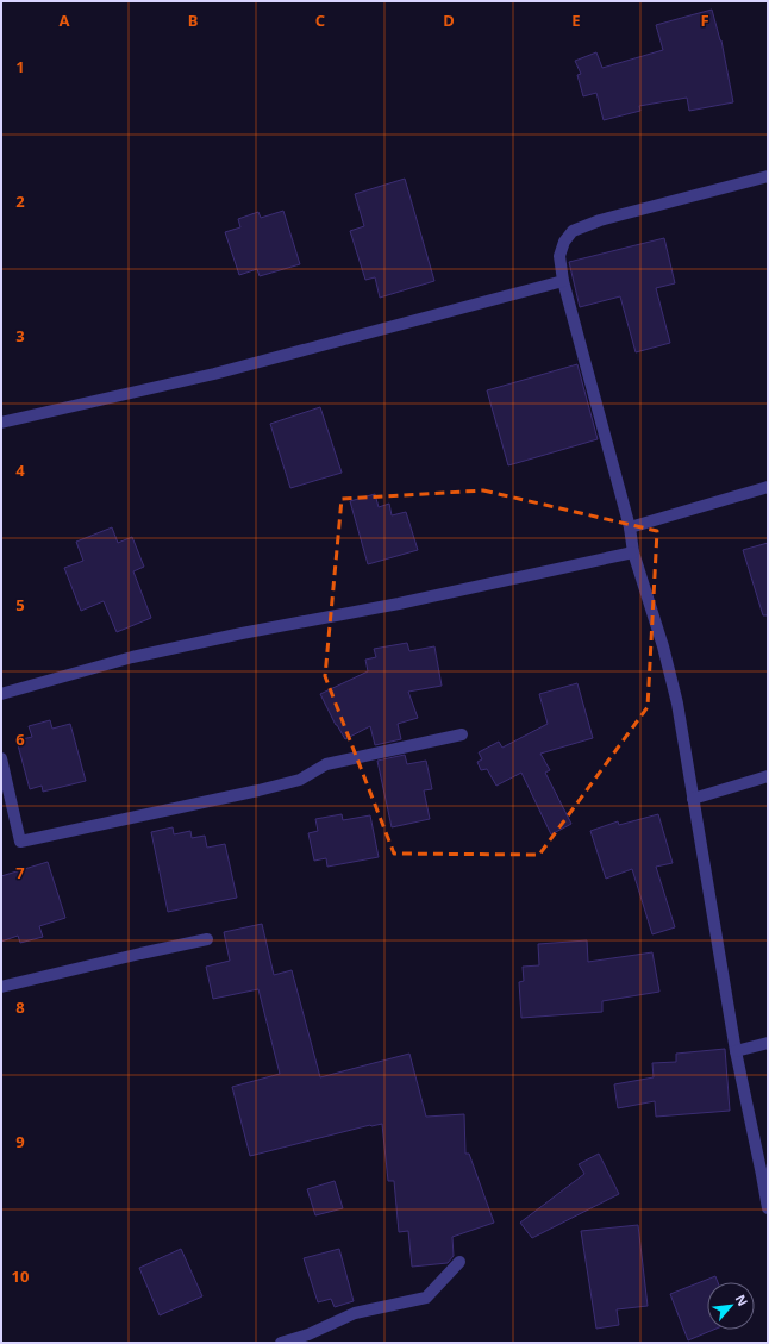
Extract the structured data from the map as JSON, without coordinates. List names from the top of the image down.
{
  "north": "top right",
  "grid": {
    "columns": [
      "A",
      "B",
      "C",
      "D",
      "E",
      "F"
    ],
    "rows": [
      "1",
      "2",
      "3",
      "4",
      "5",
      "6",
      "7",
      "8",
      "9",
      "10"
    ]
  }
}
